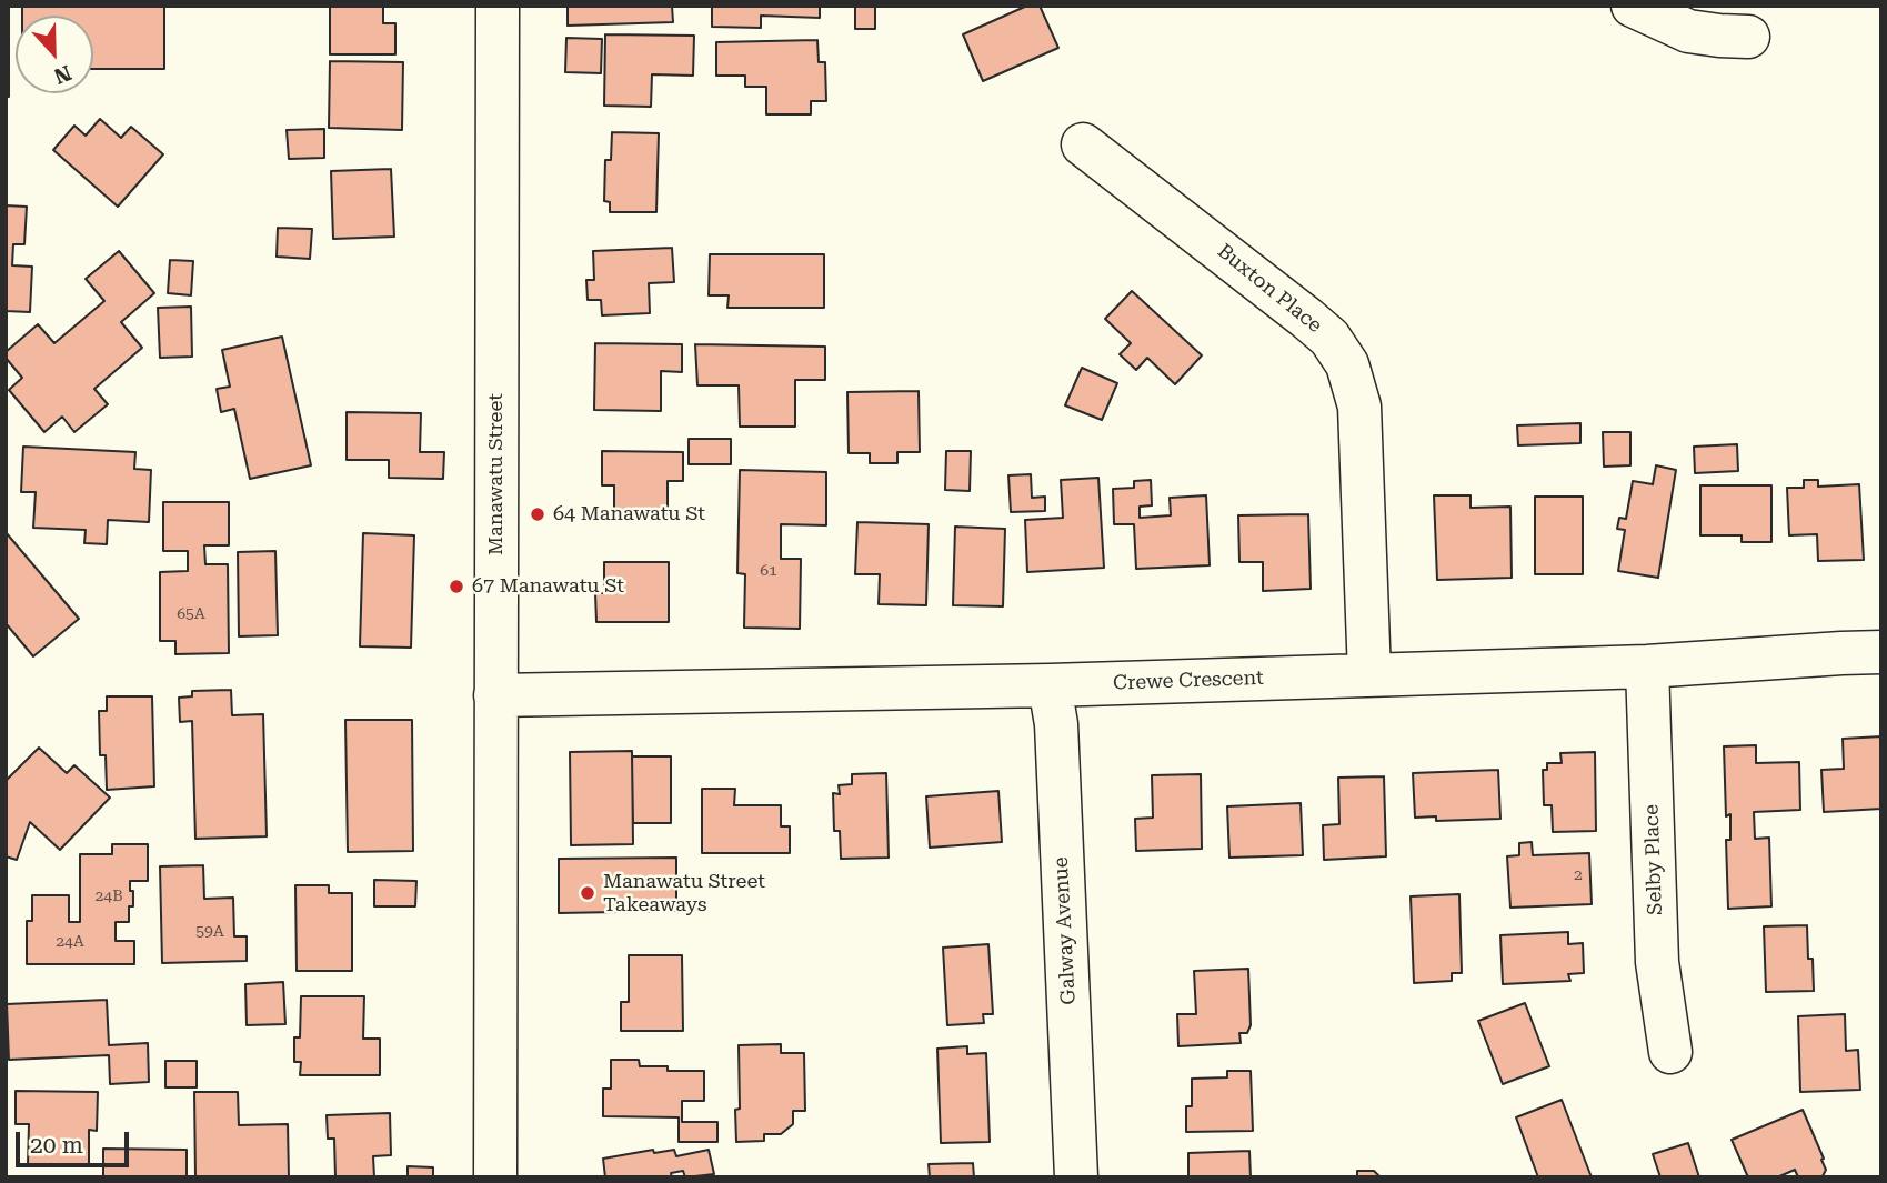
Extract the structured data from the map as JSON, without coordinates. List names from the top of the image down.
{
  "streets": {
    "street": [
      "Buxton Place",
      "Manawatu Street",
      "Crewe Crescent",
      "Selby Place",
      "Galway Avenue"
    ]
  },
  "crossings": [
    ["Buxton Place", "Crewe Crescent"],
    ["Manawatu Street", "Crewe Crescent"],
    ["Crewe Crescent", "Selby Place"],
    ["Crewe Crescent", "Galway Avenue"]
  ],
  "places": ["64 Manawatu St", "67 Manawatu St", "Manawatu Street Takeaways"],
  "house_numbers": [
    "61",
    "65A",
    "2",
    "24B",
    "59A",
    "24A"
  ],
  "scale_bar": "20 m",
  "north": "bottom"
}
